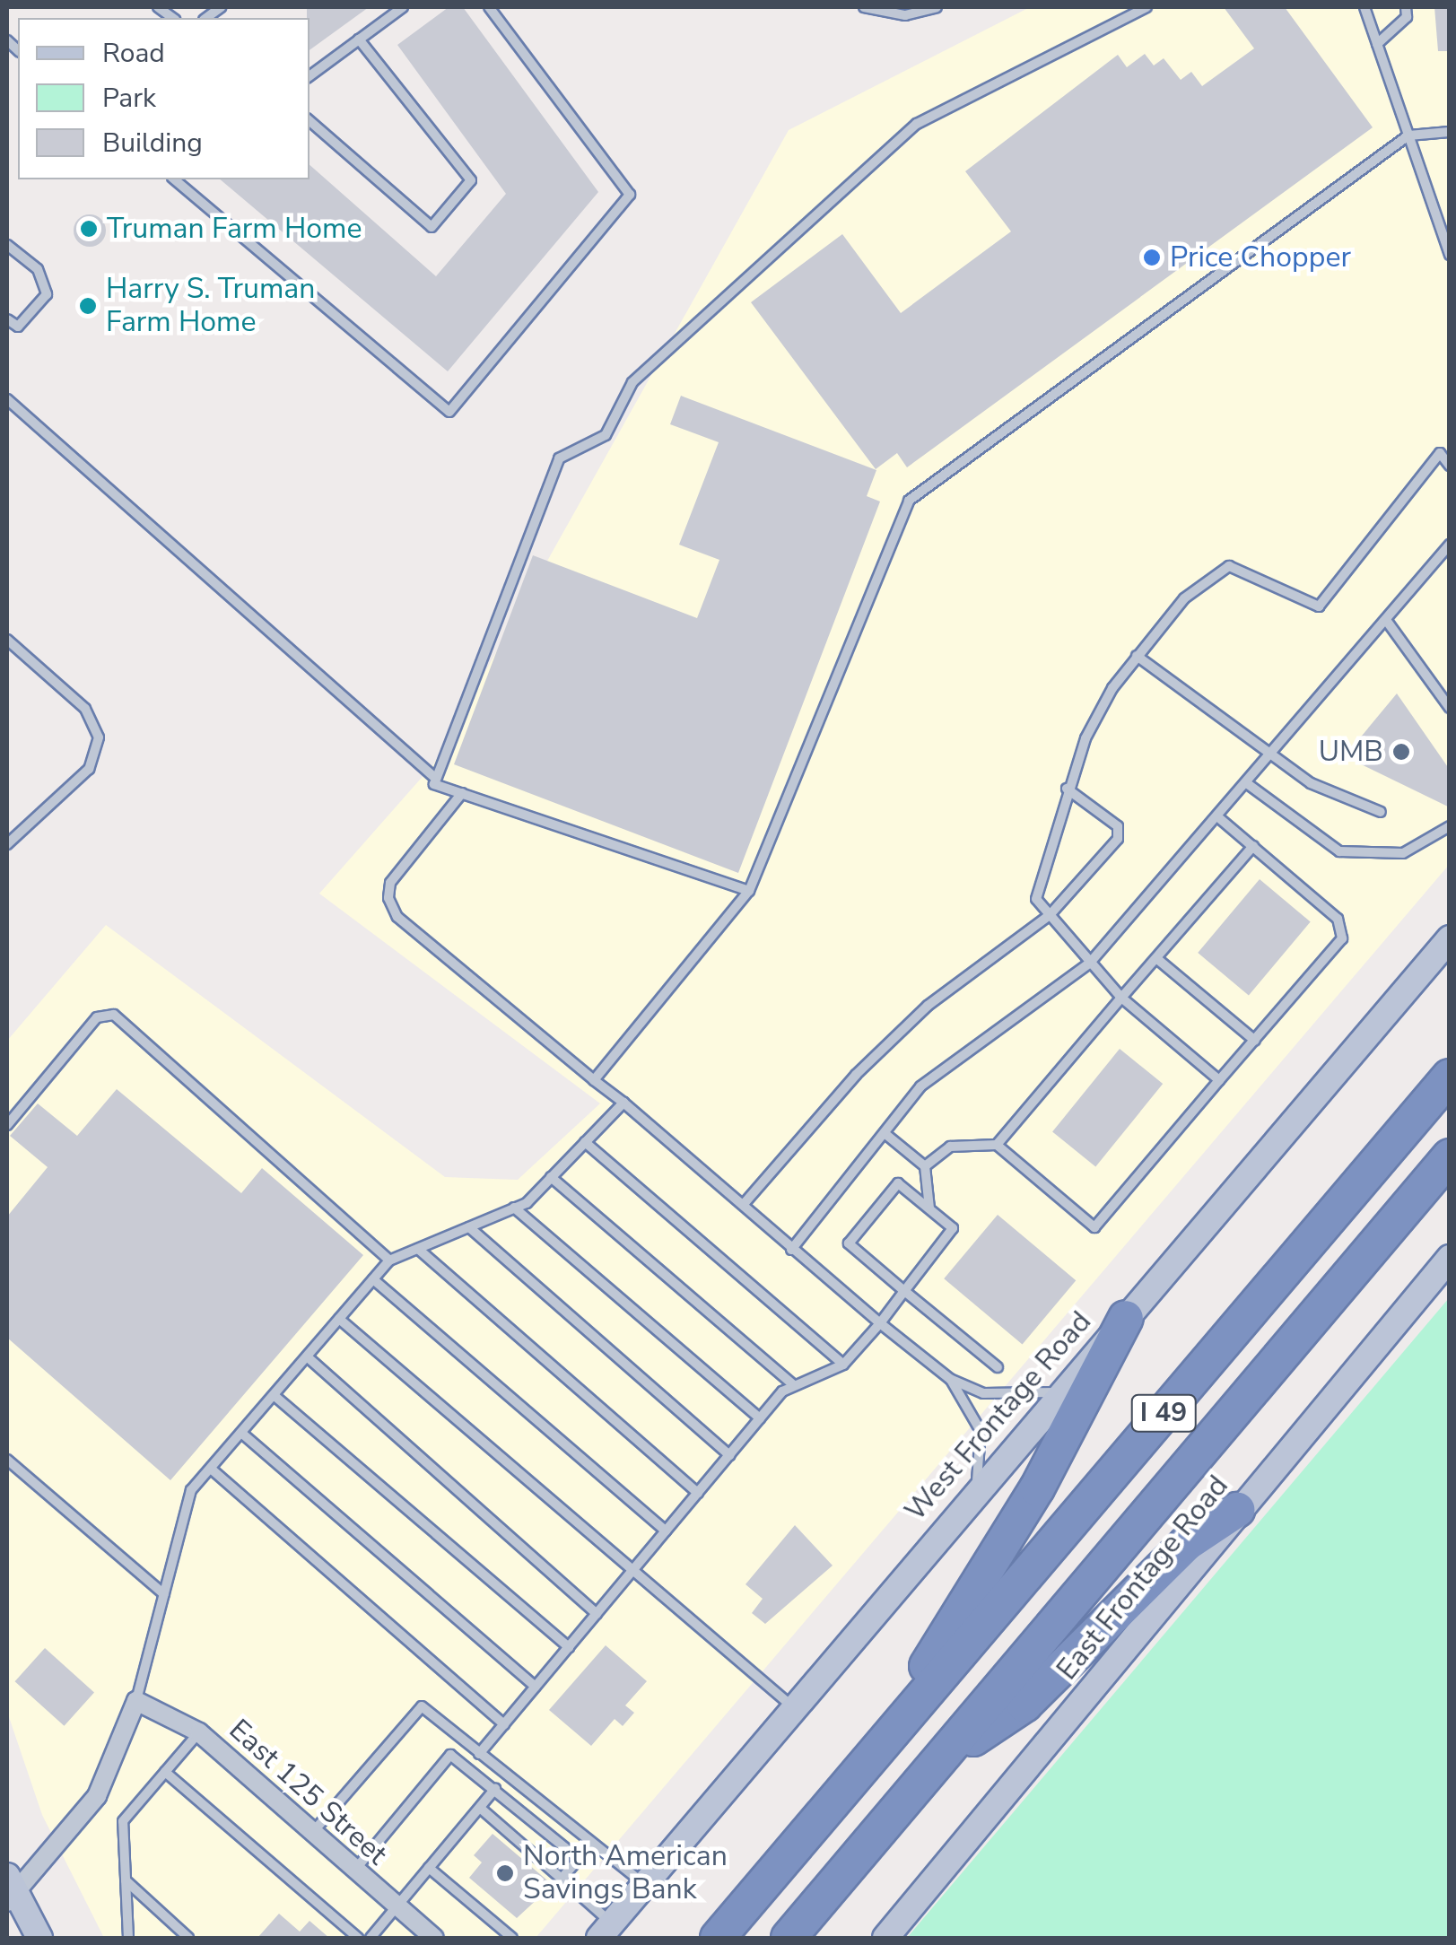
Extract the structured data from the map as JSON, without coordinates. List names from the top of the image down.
{
  "streets": {
    "highway": ["I 49"],
    "street": ["West Frontage Road", "East Frontage Road", "East 125 Street"]
  },
  "places": [
    "Truman Farm Home",
    "Price Chopper",
    "Harry S. Truman Farm Home",
    "UMB",
    "North American Savings Bank"
  ],
  "legend": ["Road", "Park", "Building"]
}
